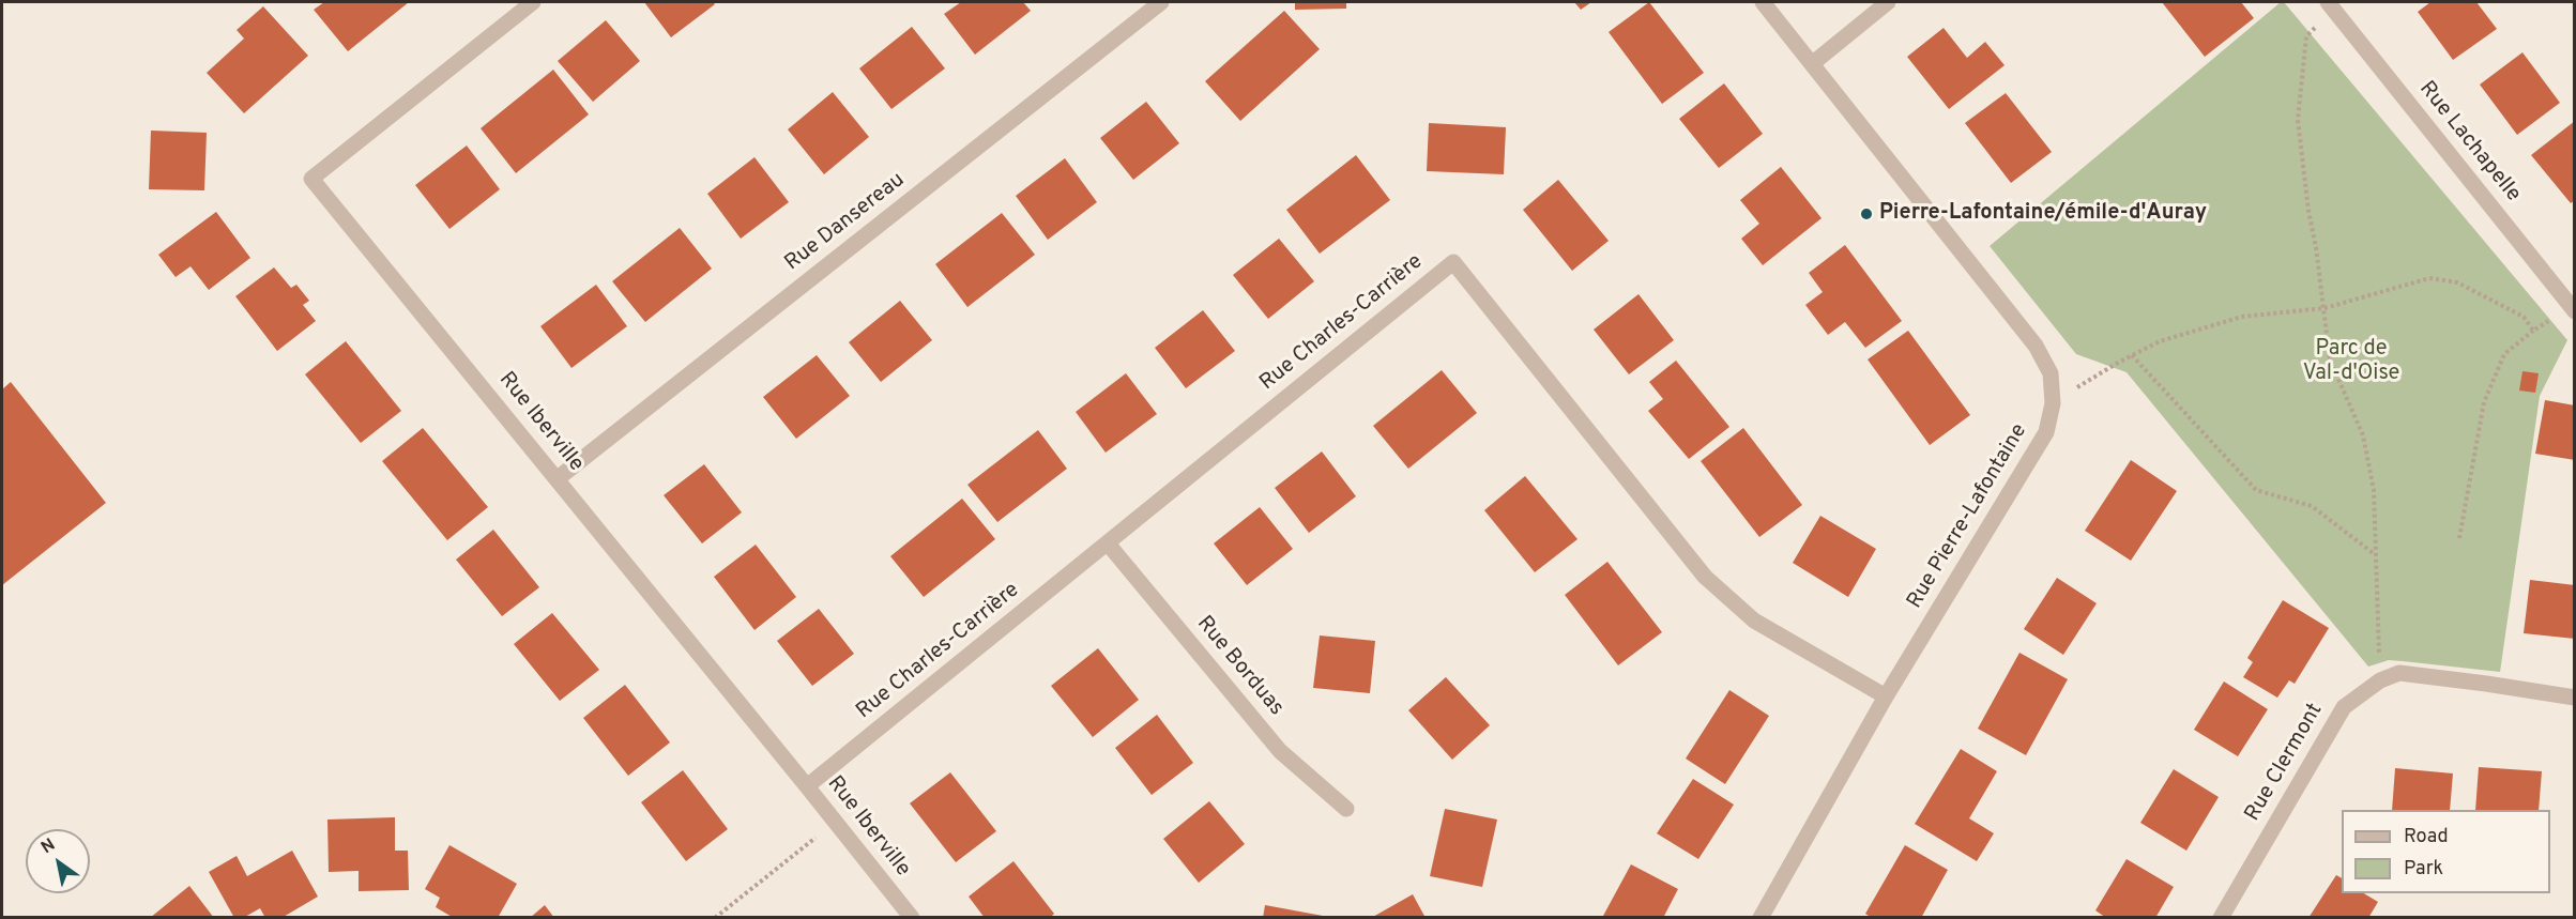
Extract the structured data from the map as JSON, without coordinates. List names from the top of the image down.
{
  "streets": {
    "street": [
      "Rue Lachapelle",
      "Rue Dansereau",
      "Rue Charles-Carrière",
      "Rue Iberville",
      "Rue Pierre-Lafontaine",
      "Rue Borduas",
      "Rue Clermont"
    ]
  },
  "crossings": [
    ["Rue Dansereau", "Rue Iberville"],
    ["Rue Charles-Carrière", "Rue Iberville"],
    ["Rue Charles-Carrière", "Rue Pierre-Lafontaine"],
    ["Rue Charles-Carrière", "Rue Borduas"]
  ],
  "parks": ["Parc de Val-d'Oise"],
  "places": ["Pierre-Lafontaine/émile-d'Auray"],
  "legend": ["Road", "Park"],
  "north": "top left"
}
